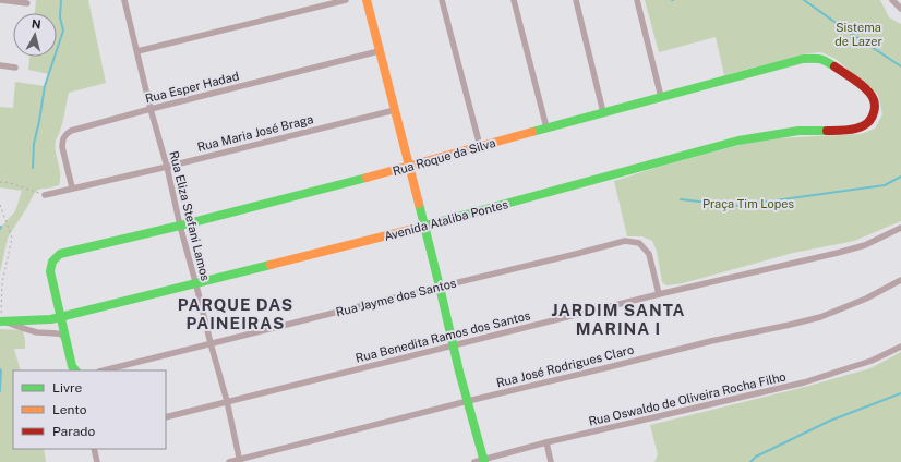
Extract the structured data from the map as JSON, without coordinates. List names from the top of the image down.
{
  "streets": {
    "street": [
      "Rua Esper Hadad",
      "Rua Maria José Braga",
      "Rua Roque da Silva",
      "Rua Eliza Stefani Lamos",
      "Avenida Ataliba Pontes",
      "Rua Jayme dos Santos",
      "Rua Benedita Ramos dos Santos",
      "Rua José Rodrigues Claro",
      "Rua Oswaldo de Oliveira Rocha Filho"
    ]
  },
  "crossings": [
    ["Rua Esper Hadad", "Rua Maria José Braga"],
    ["Rua Esper Hadad", "Rua Eliza Stefani Lamos"],
    ["Rua Maria José Braga", "Rua Eliza Stefani Lamos"],
    ["Rua Roque da Silva", "Rua Eliza Stefani Lamos"],
    ["Rua Roque da Silva", "Avenida Ataliba Pontes"],
    ["Rua Eliza Stefani Lamos", "Avenida Ataliba Pontes"],
    ["Rua Eliza Stefani Lamos", "Rua Jayme dos Santos"],
    ["Rua Eliza Stefani Lamos", "Rua Benedita Ramos dos Santos"],
    ["Rua Eliza Stefani Lamos", "Rua José Rodrigues Claro"],
    ["Rua Jayme dos Santos", "Rua Benedita Ramos dos Santos"]
  ],
  "districts": ["PARQUE DAS PAINEIRAS", "JARDIM SANTA MARINA I"],
  "parks": ["Sistema de Lazer", "Praça Tim Lopes"],
  "legend": ["Livre", "Lento", "Parado"],
  "north": "top"
}
